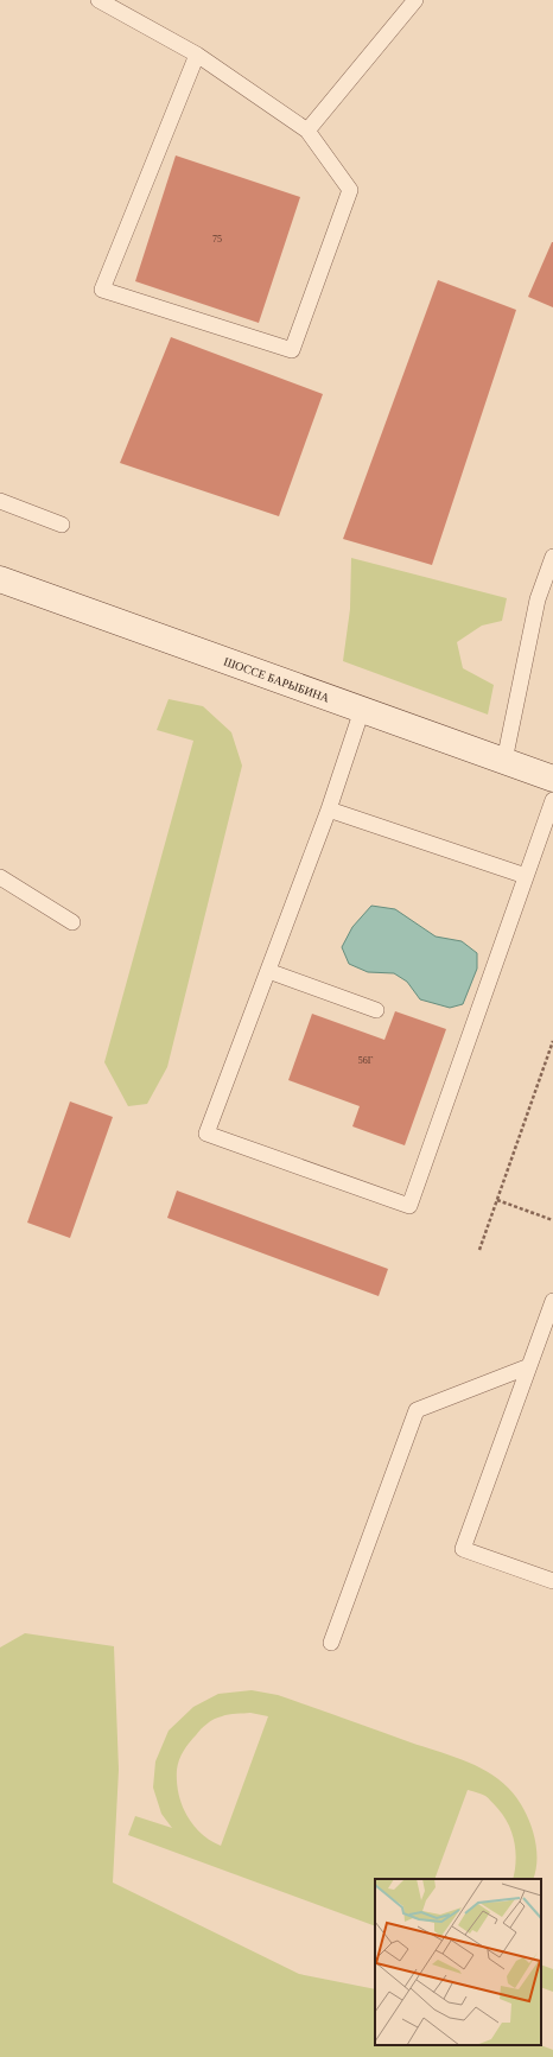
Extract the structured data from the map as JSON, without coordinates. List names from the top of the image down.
{
  "streets": {
    "main road": ["ШОССЕ БАРЫБИНА"]
  },
  "house_numbers": ["75", "56Г"]
}
